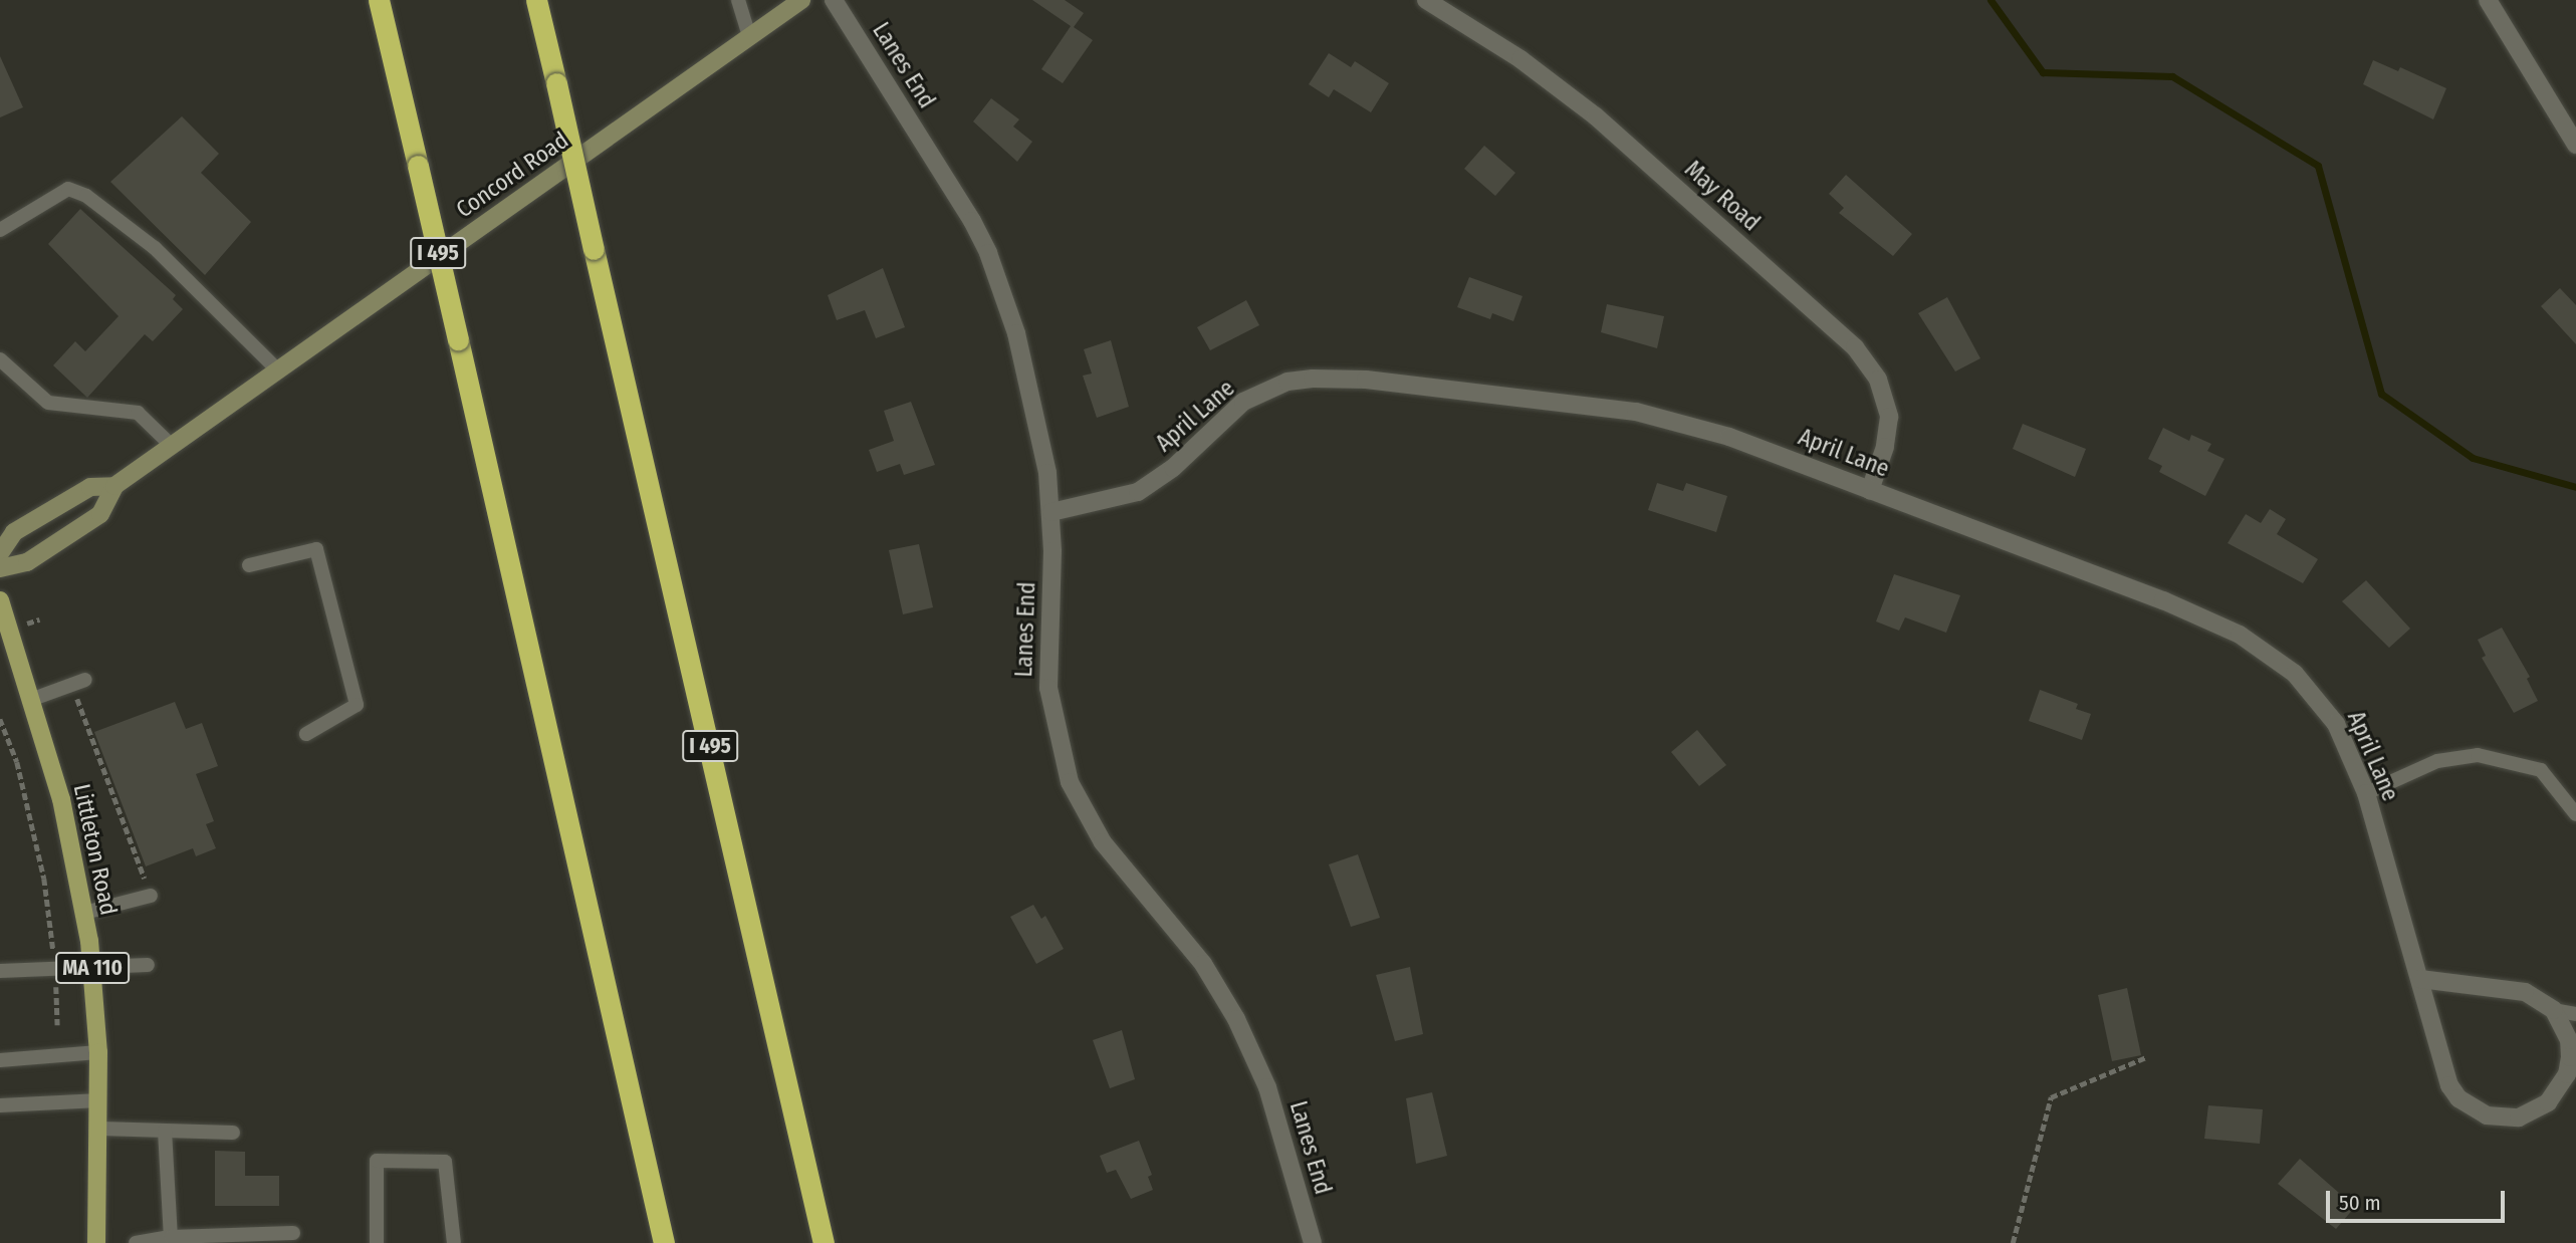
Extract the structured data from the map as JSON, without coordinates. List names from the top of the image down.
{
  "streets": {
    "highway": ["I 495"],
    "main road": ["Concord Road", "Littleton Road", "MA 110"],
    "street": ["Lanes End", "May Road", "April Lane"]
  },
  "crossings": [
    ["Lanes End", "April Lane"],
    ["May Road", "April Lane"]
  ],
  "scale_bar": "50 m"
}
